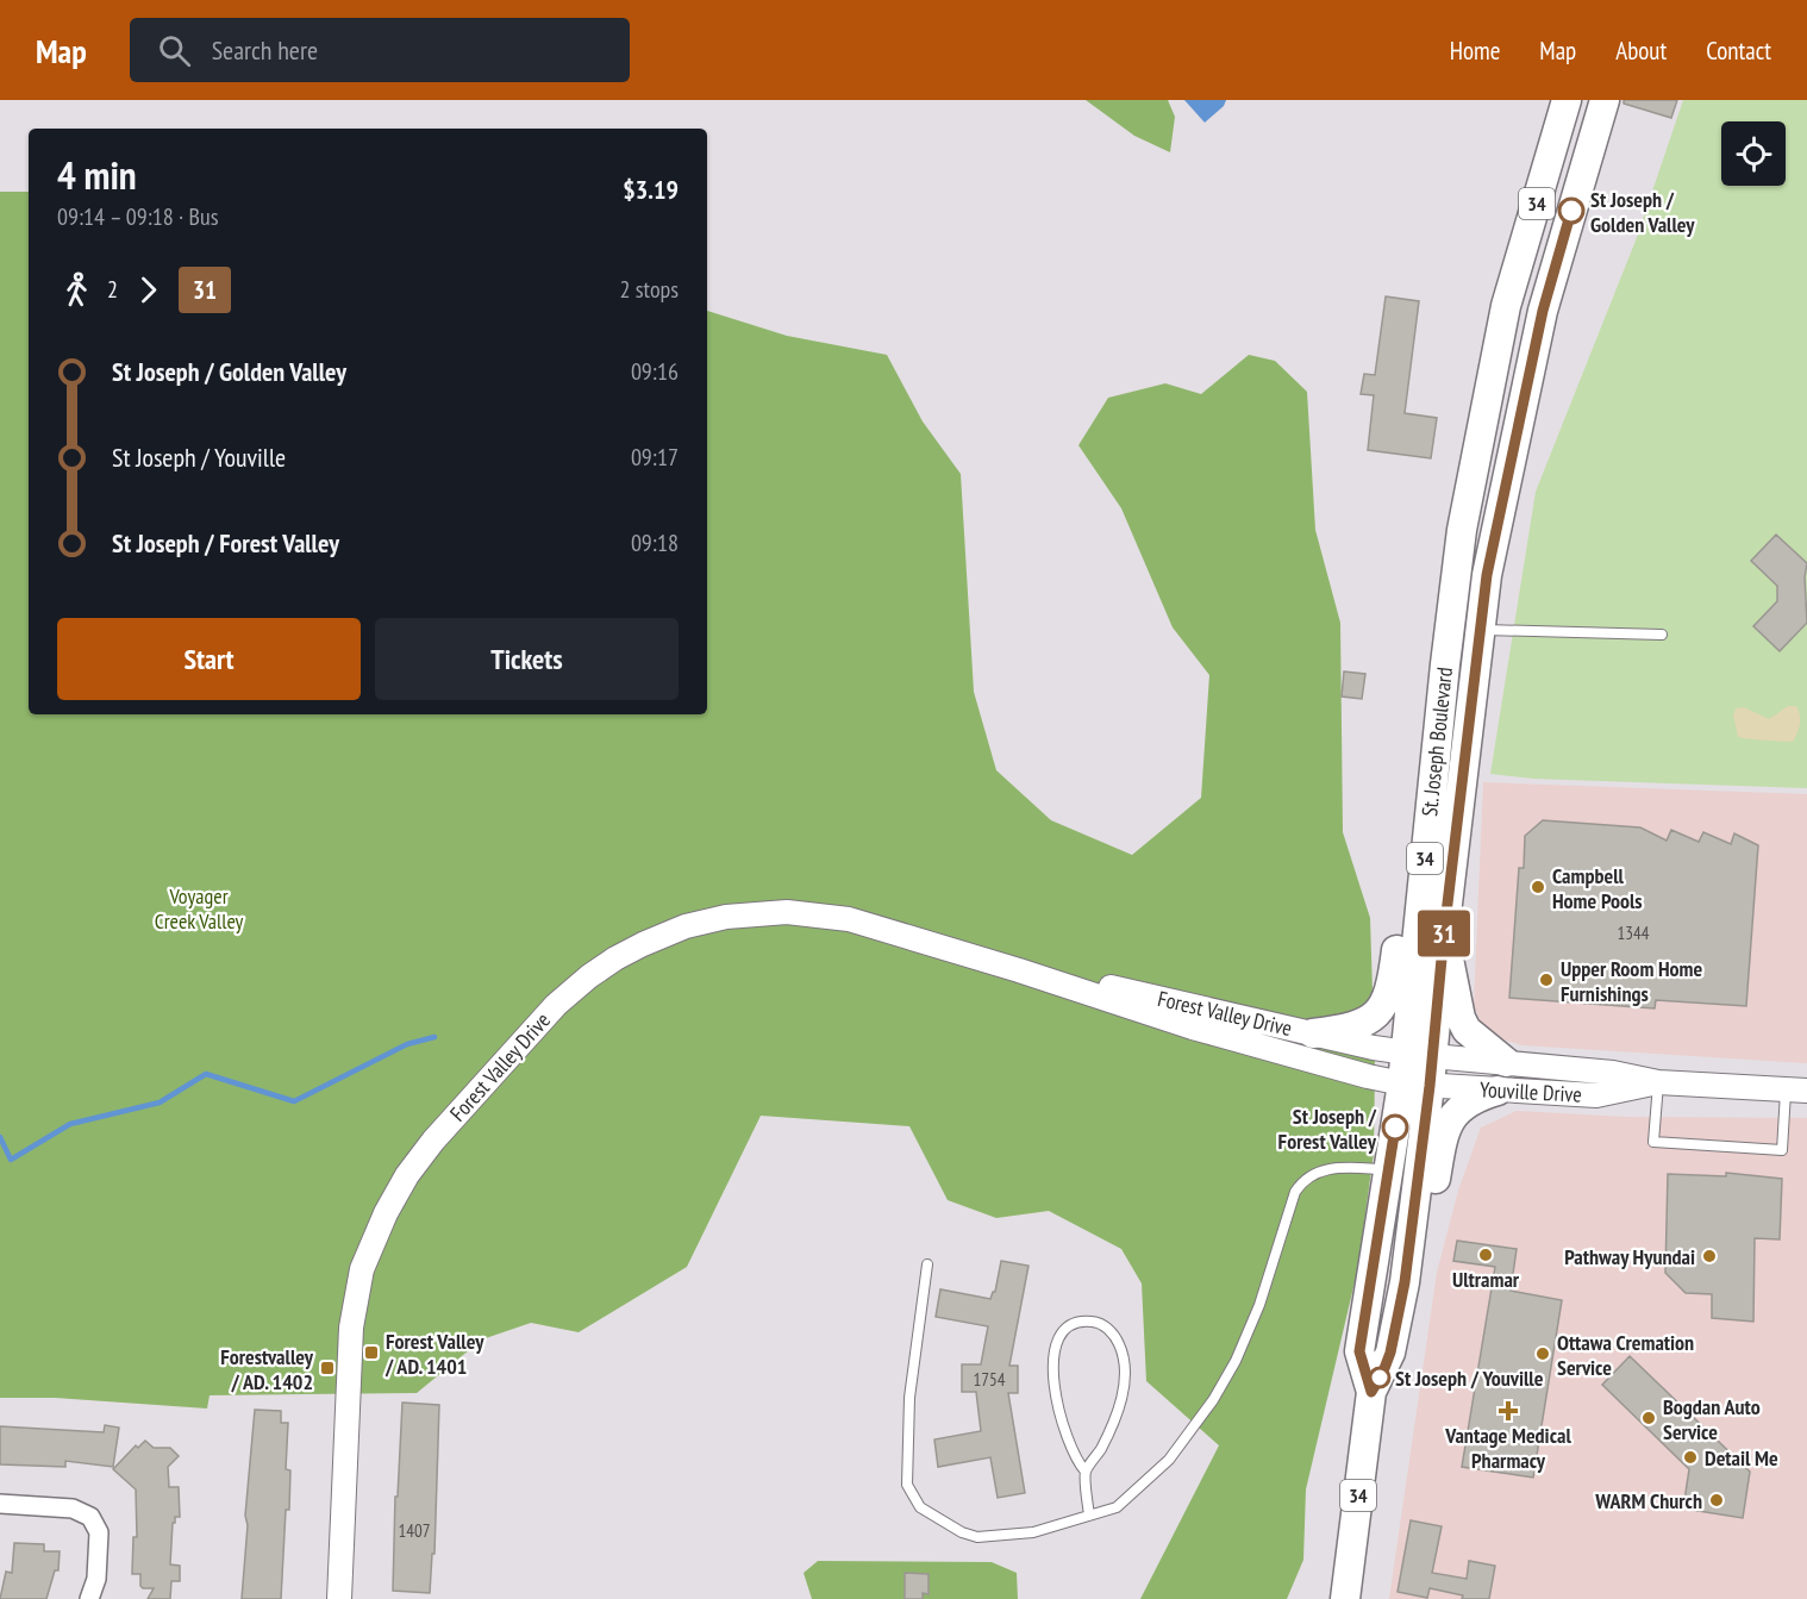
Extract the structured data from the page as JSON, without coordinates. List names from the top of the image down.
{
  "streets": {
    "main road": ["34", "St. Joseph Boulevard"],
    "street": ["Forest Valley Drive", "Youville Drive"]
  },
  "crossings": [
    ["St. Joseph Boulevard", "Forest Valley Drive"],
    ["St. Joseph Boulevard", "Youville Drive"],
    ["Forest Valley Drive", "Youville Drive"]
  ],
  "parks": ["Voyager Creek Valley"],
  "places": {
    "other": [
      "St Joseph / Golden Valley",
      "Campbell Home Pools",
      "Upper Room Home Furnishings",
      "St Joseph / Forest Valley",
      "Ultramar",
      "Pathway Hyundai",
      "Ottawa Cremation Service",
      "St Joseph / Youville",
      "Bogdan Auto Service",
      "Detail Me",
      "WARM Church"
    ],
    "transit": ["Forest Valley / AD. 1401", "Forestvalley / AD. 1402"],
    "health": ["Vantage Medical Pharmacy"]
  },
  "lines": ["bus line 31"],
  "house_numbers": ["1344", "1754", "1407"],
  "page": {
    "header": "Map",
    "search": "Search here",
    "nav": [
      "Home",
      "Map",
      "About",
      "Contact"
    ],
    "on_map": "31",
    "heading": ["4 min", "09:14 – 09:18 · Bus", "$3.19"],
    "legs": ["2", "31", "2 stops"],
    "list": [
      {
        "name": "St Joseph / Golden Valley",
        "value": "09:16"
      },
      {
        "name": "St Joseph / Youville",
        "value": "09:17"
      },
      {
        "name": "St Joseph / Forest Valley",
        "value": "09:18"
      }
    ],
    "buttons": ["Start", "Tickets"]
  }
}
